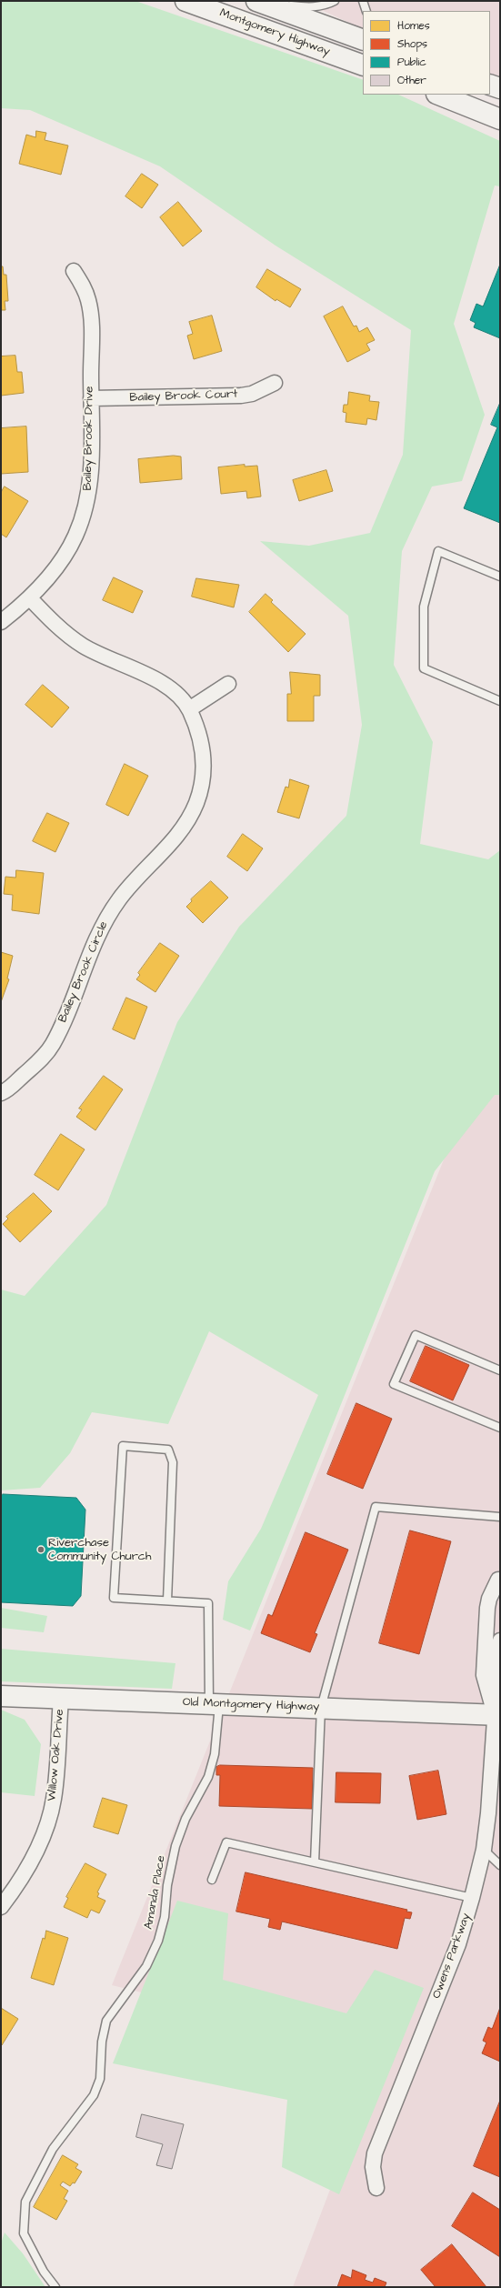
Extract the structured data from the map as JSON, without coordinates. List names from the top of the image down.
{
  "streets": {
    "street": [
      "Montgomery Highway",
      "Bailey Brook Court",
      "Bailey Brook Drive",
      "Bailey Brook Circle",
      "Old Montgomery Highway",
      "Willow Oak Drive",
      "Owens Parkway"
    ],
    "lane": ["Amanda Place"]
  },
  "crossings": [
    ["Bailey Brook Court", "Bailey Brook Drive"],
    ["Bailey Brook Drive", "Bailey Brook Circle"],
    ["Old Montgomery Highway", "Willow Oak Drive"],
    ["Old Montgomery Highway", "Amanda Place"],
    ["Old Montgomery Highway", "Owens Parkway"]
  ],
  "places": ["Riverchase Community Church"],
  "legend": [
    "Homes",
    "Shops",
    "Public",
    "Other"
  ]
}
